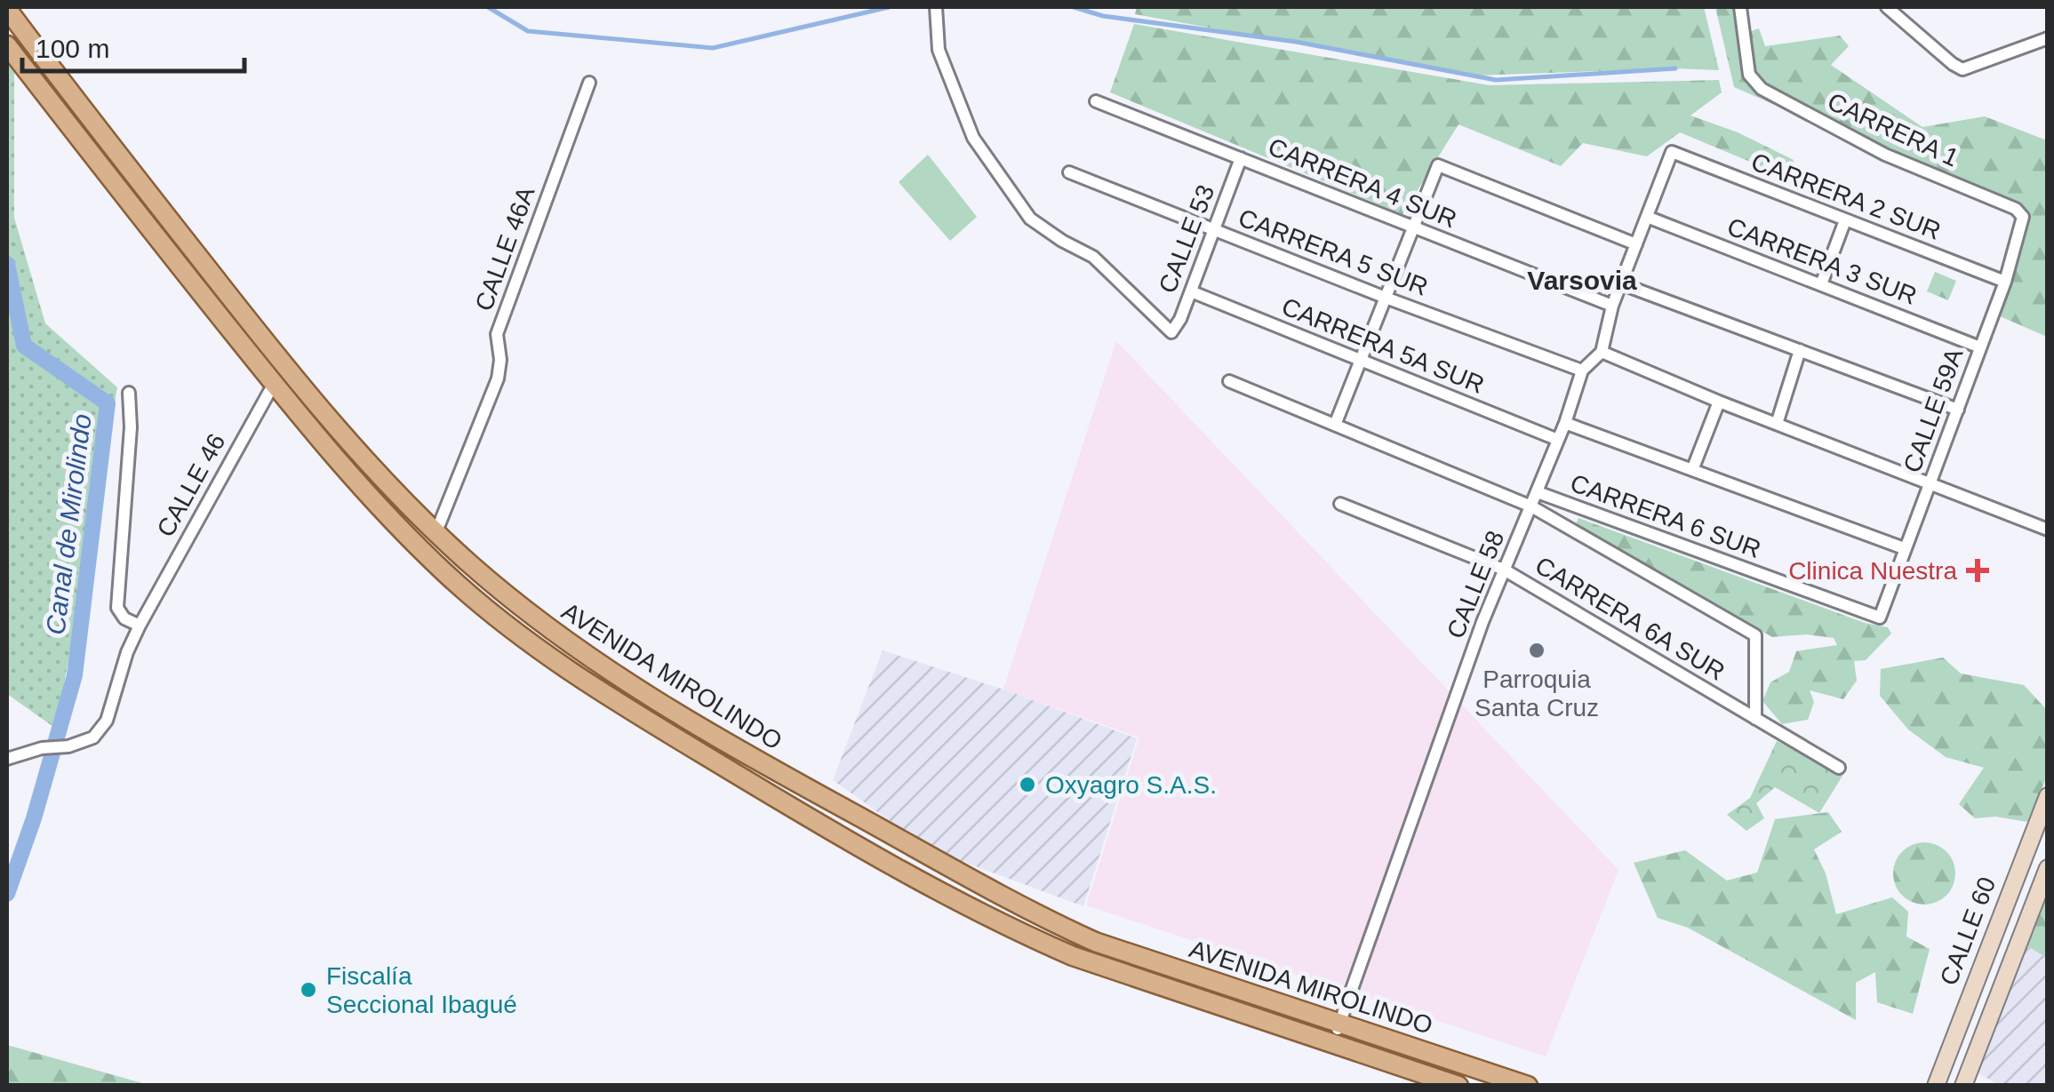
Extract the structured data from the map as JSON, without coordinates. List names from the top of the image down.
{
  "streets": {
    "main road": ["AVENIDA MIROLINDO", "CALLE 60"],
    "street": [
      "CARRERA 1",
      "CARRERA 4 SUR",
      "CARRERA 2 SUR",
      "CALLE 53",
      "CALLE 46A",
      "CARRERA 5 SUR",
      "CARRERA 3 SUR",
      "CARRERA 5A SUR",
      "CALLE 59A",
      "CALLE 46",
      "CARRERA 6 SUR",
      "CALLE 58",
      "CARRERA 6A SUR"
    ]
  },
  "crossings": [
    ["CARRERA 1", "CALLE 59A"],
    ["CARRERA 4 SUR", "CALLE 53"],
    ["CARRERA 2 SUR", "CARRERA 3 SUR"],
    ["CARRERA 2 SUR", "CALLE 59A"],
    ["CALLE 53", "CARRERA 5 SUR"],
    ["CALLE 53", "CARRERA 5A SUR"],
    ["CALLE 46A", "AVENIDA MIROLINDO"],
    ["CARRERA 5 SUR", "CALLE 58"],
    ["CARRERA 3 SUR", "CALLE 59A"],
    ["CARRERA 5A SUR", "CALLE 58"],
    ["CALLE 59A", "CARRERA 6 SUR"],
    ["CALLE 46", "AVENIDA MIROLINDO"],
    ["CARRERA 6 SUR", "CALLE 58"],
    ["CARRERA 6 SUR", "CARRERA 6A SUR"],
    ["CALLE 58", "CARRERA 6A SUR"],
    ["CALLE 58", "AVENIDA MIROLINDO"]
  ],
  "districts": ["Varsovia"],
  "water": ["Canal de Mirolindo"],
  "places": {
    "health": ["Clinica Nuestra"],
    "other": ["Parroquia Santa Cruz", "Oxyagro S.A.S.", "Fiscalía Seccional Ibagué"]
  },
  "scale_bar": "100 m"
}
